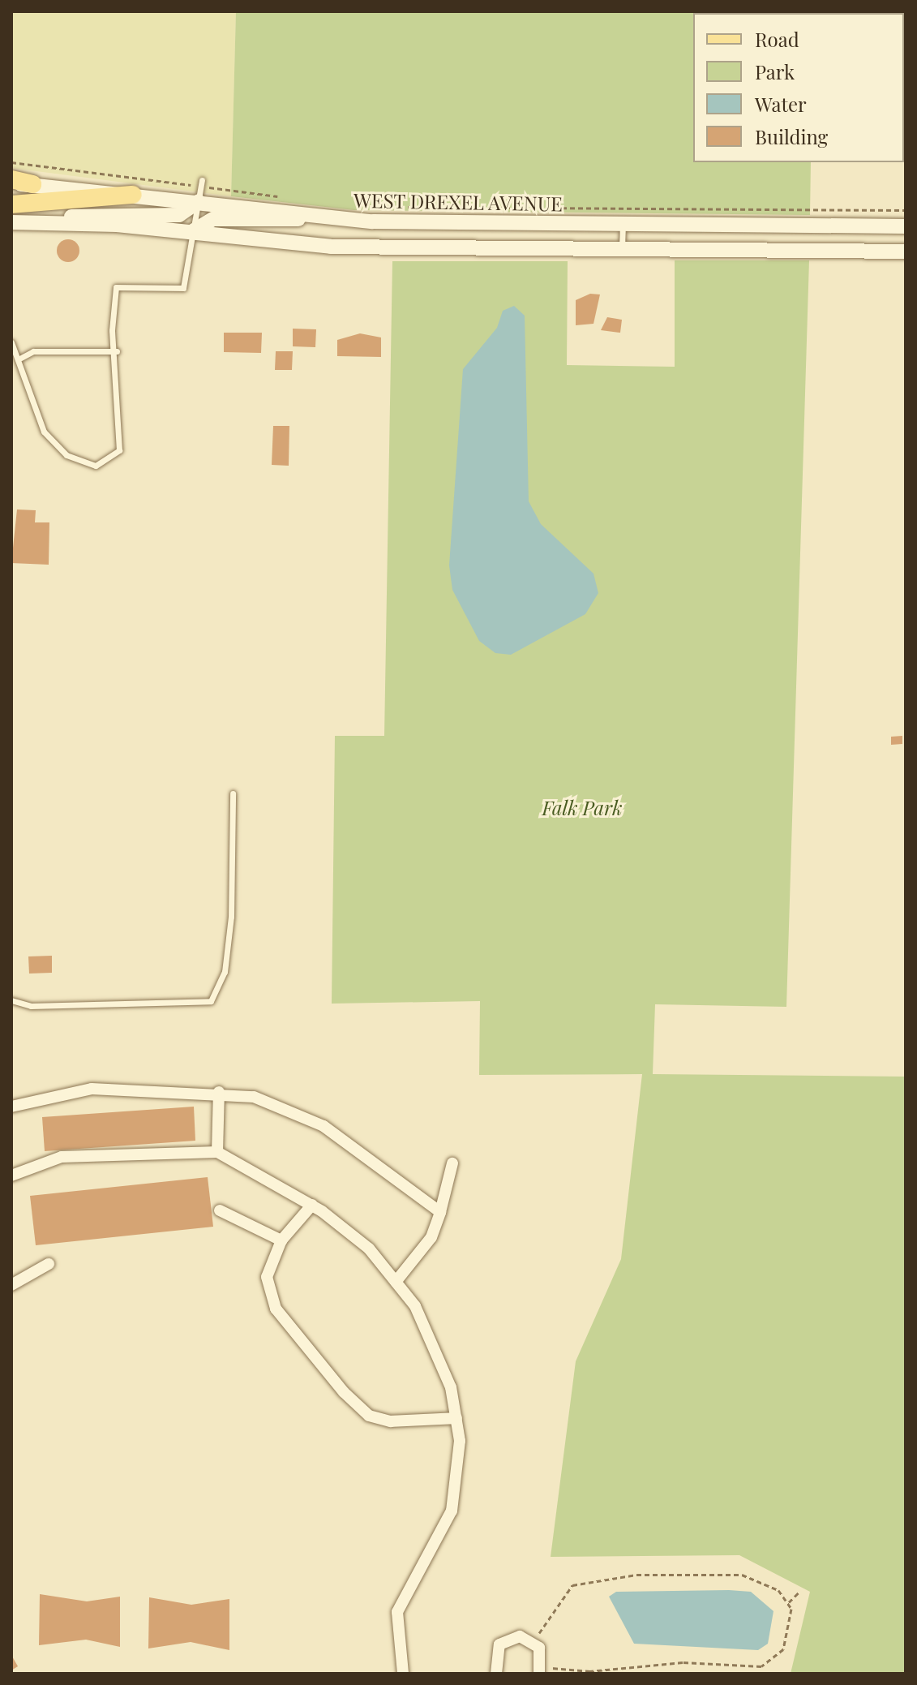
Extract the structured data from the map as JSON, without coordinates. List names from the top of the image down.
{
  "streets": {
    "street": ["WEST DREXEL AVENUE"]
  },
  "parks": ["Falk Park"],
  "legend": [
    "Road",
    "Park",
    "Water",
    "Building"
  ]
}
